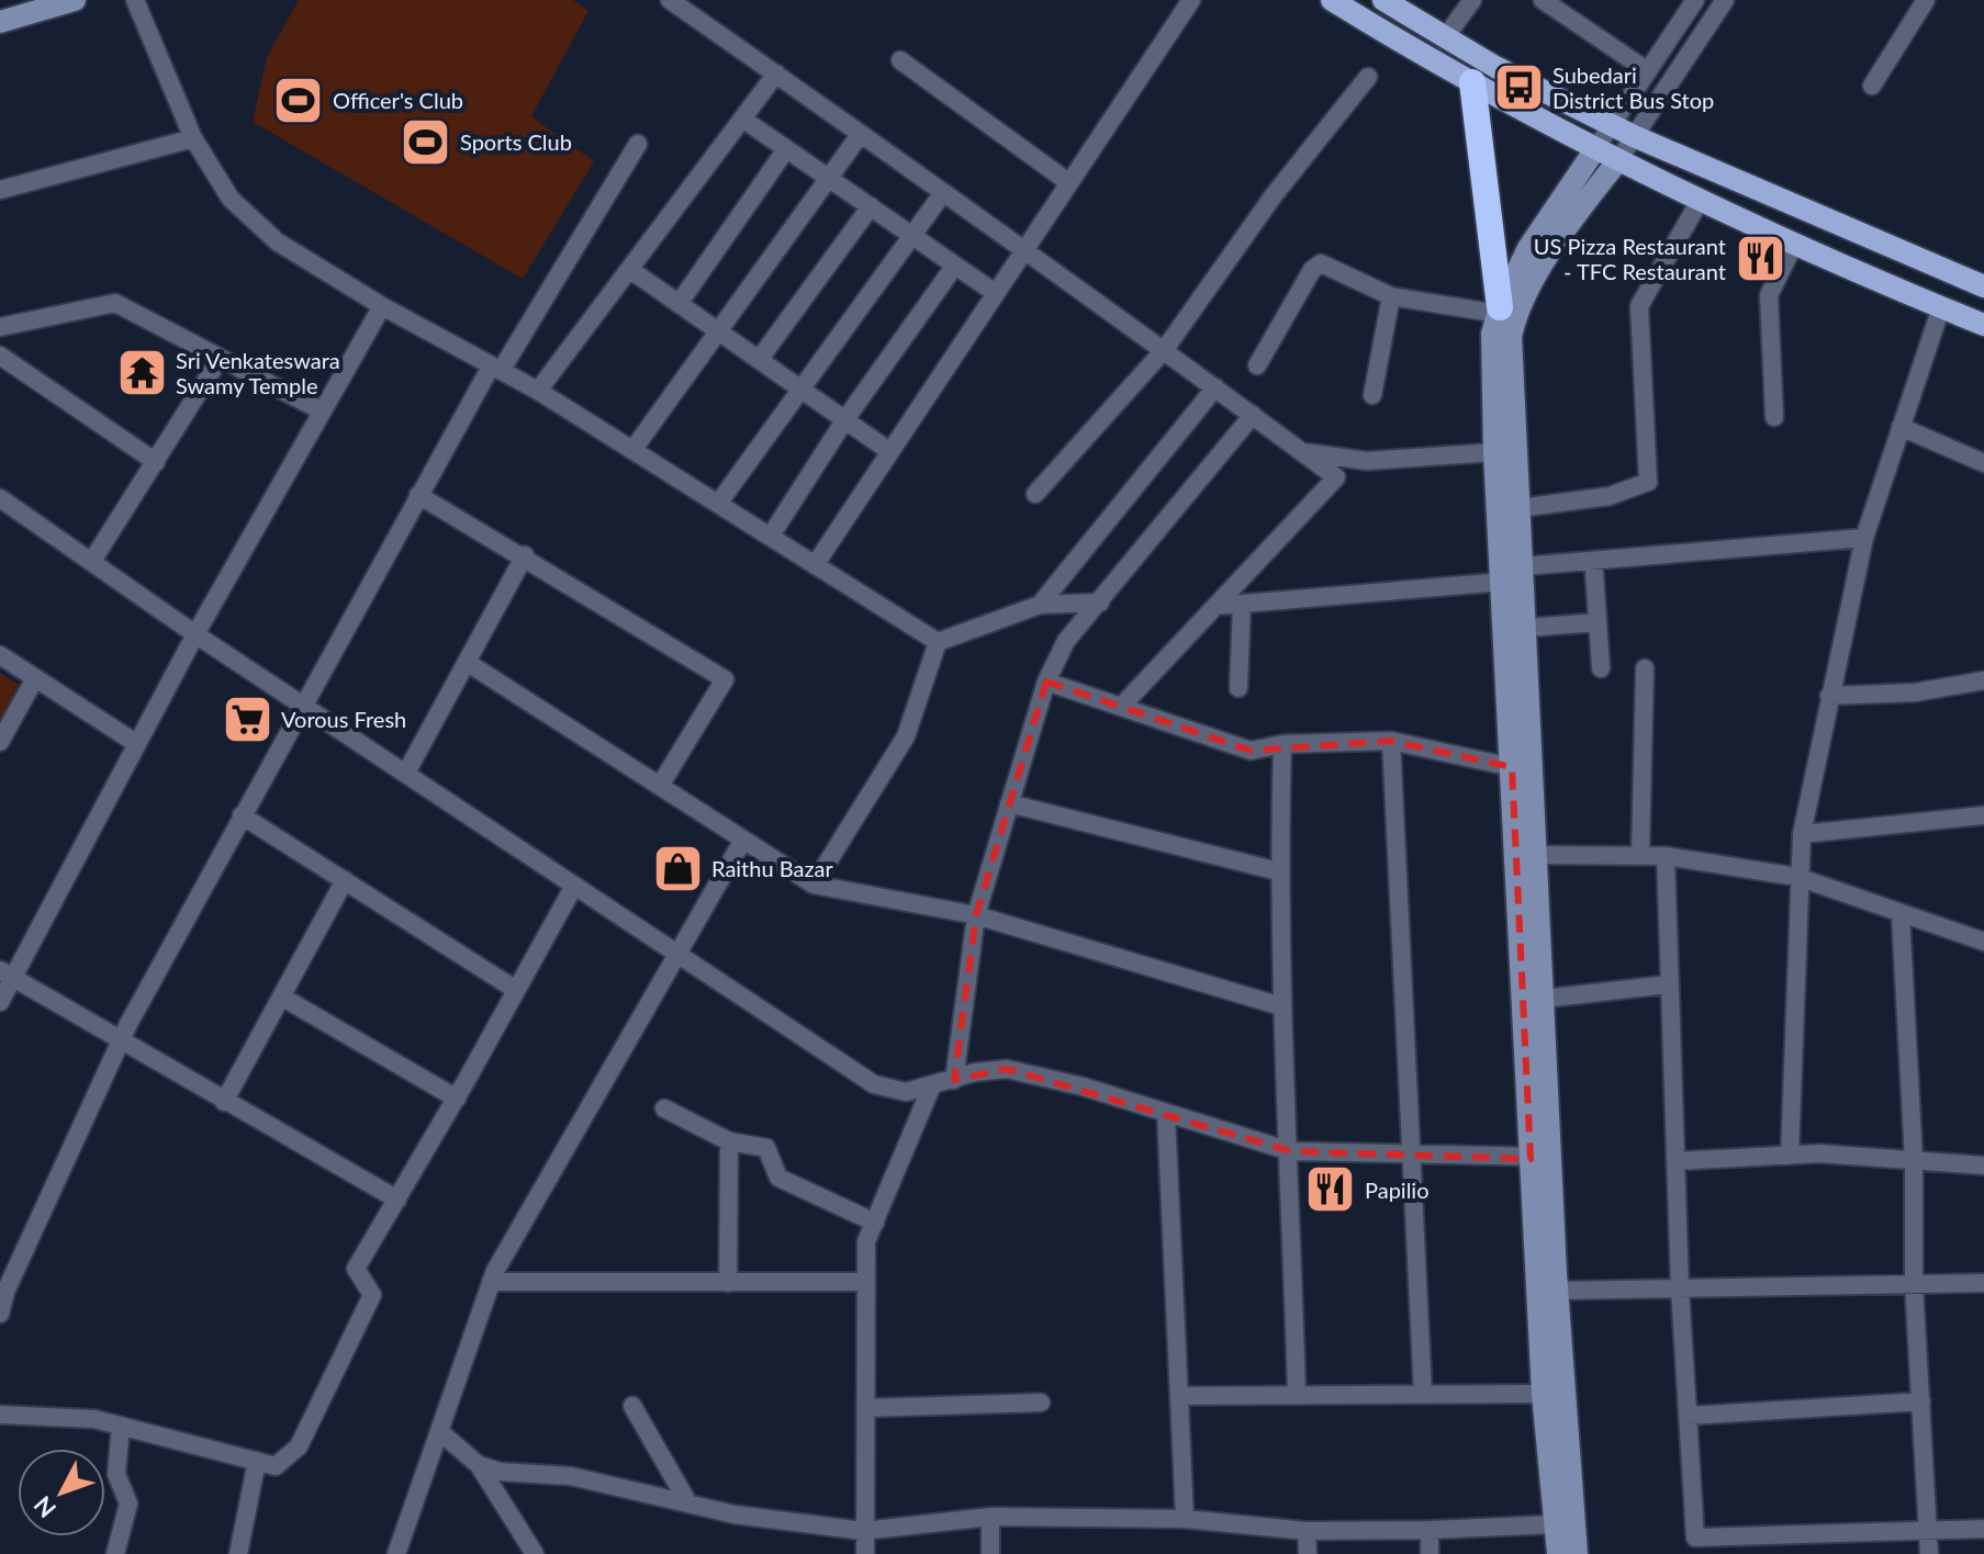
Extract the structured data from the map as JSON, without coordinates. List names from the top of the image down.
{
  "places": {
    "bus stop": ["Subedari District Bus Stop"],
    "sports": ["Officer's Club", "Sports Club"],
    "restaurant": ["US Pizza Restaurant - TFC Restaurant", "Papilio"],
    "temple": ["Sri Venkateswara Swamy Temple"],
    "supermarket": ["Vorous Fresh"],
    "shop": ["Raithu Bazar"]
  },
  "north": "bottom left"
}
